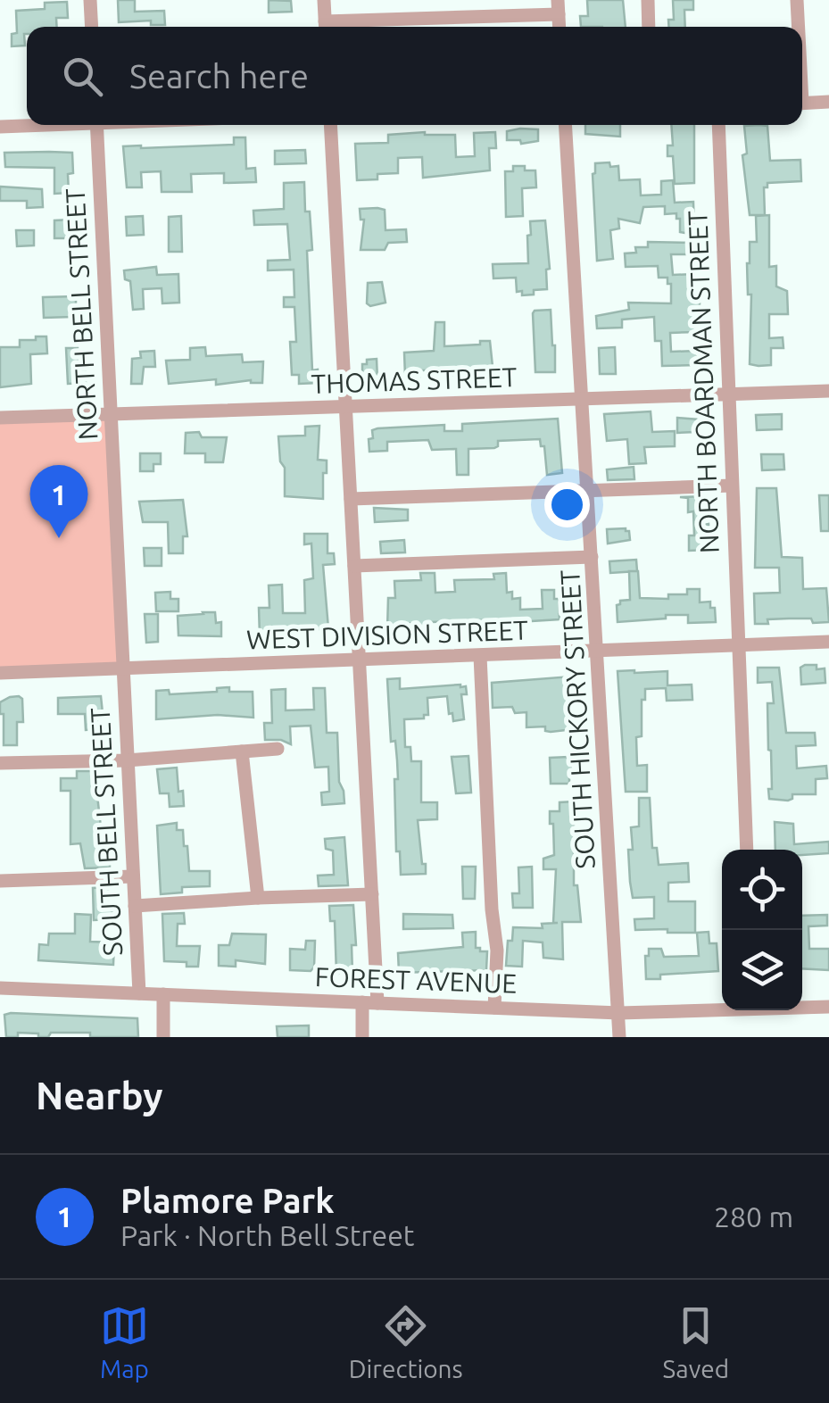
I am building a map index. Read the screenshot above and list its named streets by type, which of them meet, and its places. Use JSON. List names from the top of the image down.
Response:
{
  "streets": {
    "street": [
      "NORTH BELL STREET",
      "THOMAS STREET",
      "NORTH BOARDMAN STREET",
      "WEST DIVISION STREET",
      "SOUTH HICKORY STREET",
      "SOUTH BELL STREET",
      "FOREST AVENUE"
    ]
  },
  "crossings": [
    ["NORTH BELL STREET", "THOMAS STREET"],
    ["NORTH BELL STREET", "WEST DIVISION STREET"],
    ["NORTH BELL STREET", "SOUTH BELL STREET"],
    ["THOMAS STREET", "NORTH BOARDMAN STREET"],
    ["THOMAS STREET", "SOUTH HICKORY STREET"],
    ["NORTH BOARDMAN STREET", "WEST DIVISION STREET"],
    ["WEST DIVISION STREET", "SOUTH HICKORY STREET"],
    ["WEST DIVISION STREET", "SOUTH BELL STREET"],
    ["SOUTH HICKORY STREET", "FOREST AVENUE"],
    ["SOUTH BELL STREET", "FOREST AVENUE"]
  ],
  "page": {
    "search": "Search here",
    "pins": "1",
    "heading": "Nearby",
    "list": [
      {
        "mark": "1",
        "name": "Plamore Park",
        "note": "Park · North Bell Street",
        "value": "280 m"
      }
    ],
    "nav": ["Map", "Directions", "Saved"]
  }
}
